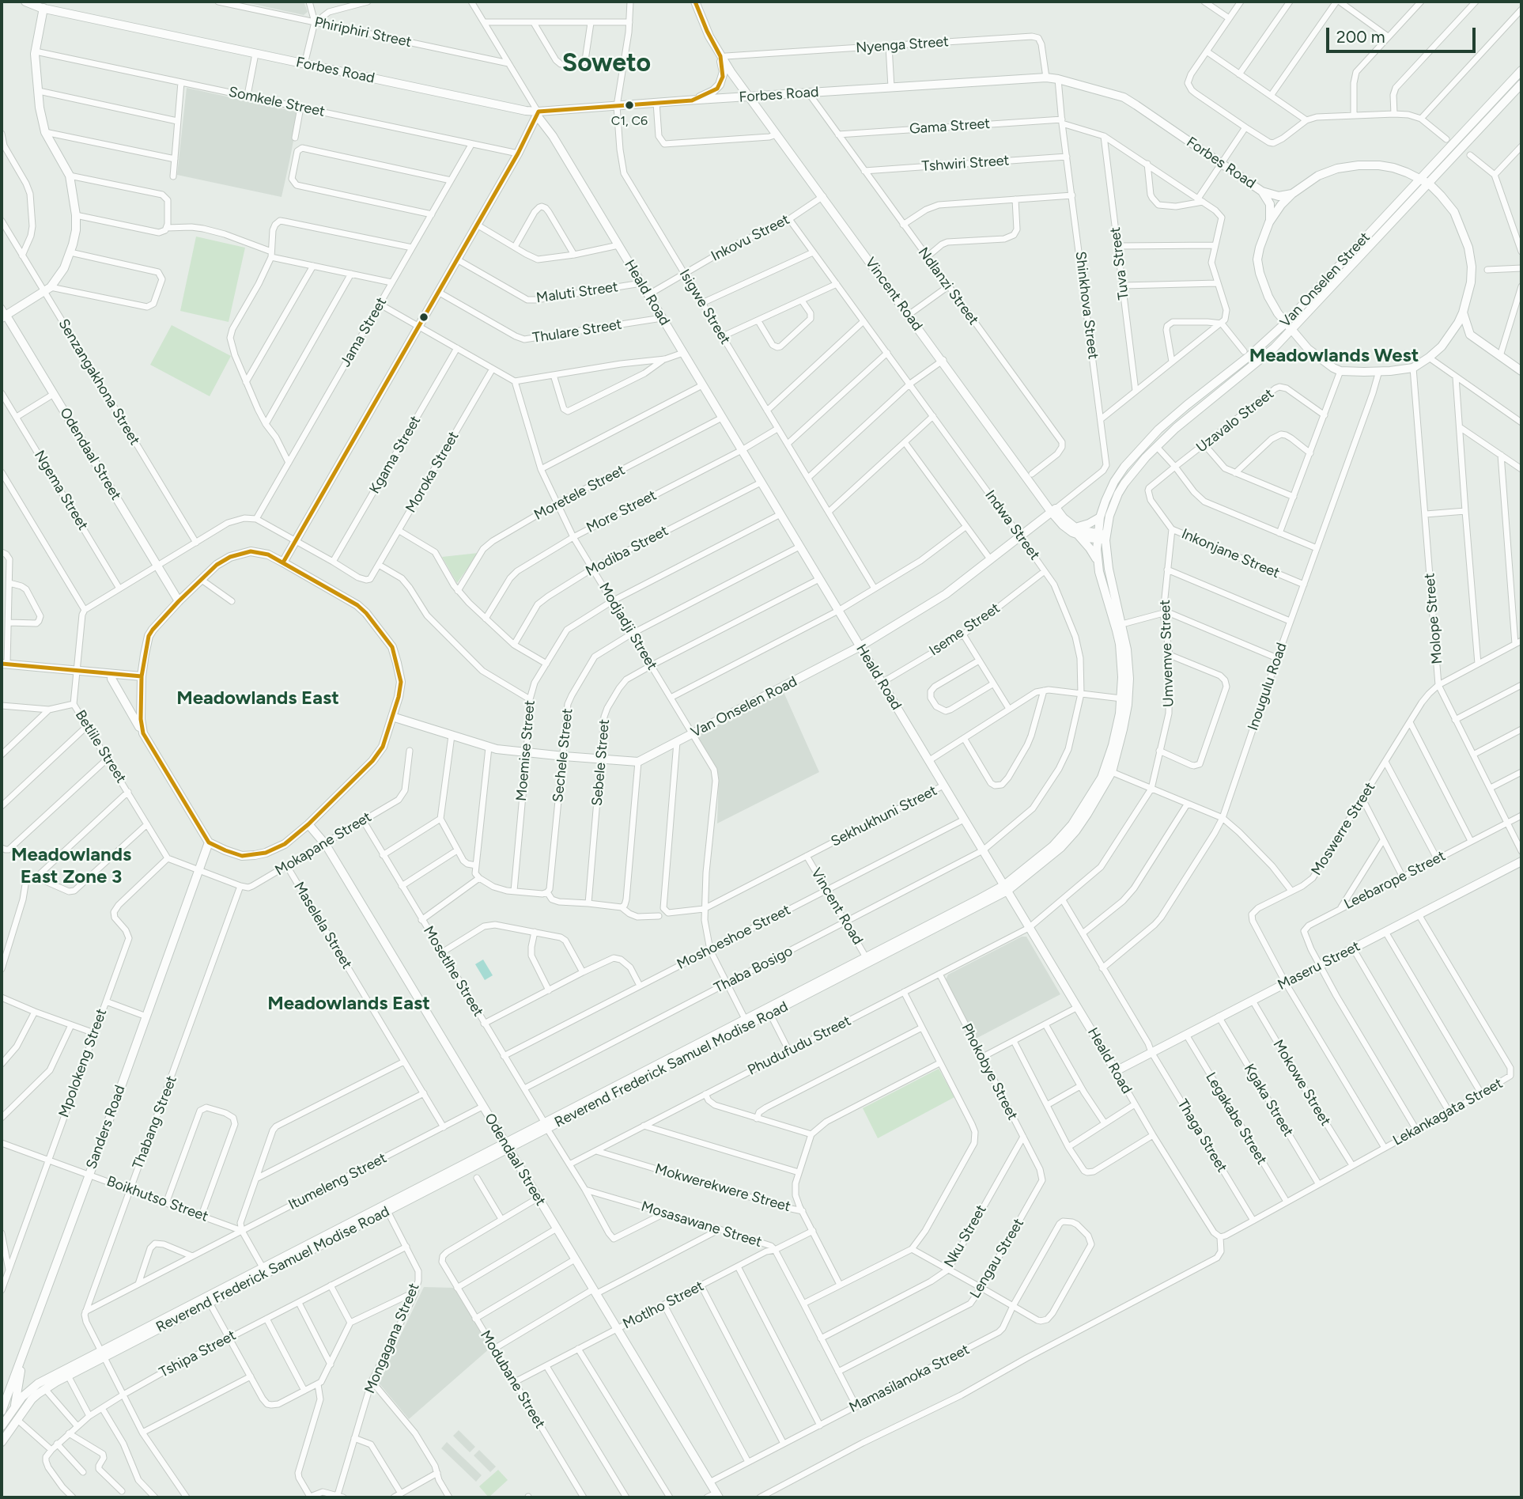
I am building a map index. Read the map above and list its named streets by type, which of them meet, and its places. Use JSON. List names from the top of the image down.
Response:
{
  "streets": {
    "street": [
      "Phiriphiri Street",
      "Nyenga Street",
      "Forbes Road",
      "Somkele Street",
      "Gama Street",
      "Tshwiri Street",
      "Inkovu Street",
      "Tuva Street",
      "Van Onselen Street",
      "Ndlanzi Street",
      "Maluti Street",
      "Heald Road",
      "Vincent Road",
      "Shinkhova Street",
      "Isigwe Street",
      "Thulare Street",
      "Jama Street",
      "Senzangakhona Street",
      "Uzavalo Street",
      "Odendaal Street",
      "Kgama Street",
      "Moroka Street",
      "Ngema Street",
      "Moretele Street",
      "More Street",
      "Indwa Street",
      "Modiba Street",
      "Inkonjane Street",
      "Molope Street",
      "Modjadji Street",
      "Iseme Street",
      "Umvemve Street",
      "Inougulu Road",
      "Van Onselen Road",
      "Betlile Street",
      "Moemise Street",
      "Sechele Street",
      "Sebele Street",
      "Sekhukhuni Street",
      "Moswerre Street",
      "Mokapane Street",
      "Leebarope Street",
      "Maselela Street",
      "Moshoeshoe Street",
      "Maseru Street",
      "Thaba Bosigo",
      "Mosetlhe Street",
      "Phudufudu Street",
      "Mpolokeng Street",
      "Reverend Frederick Samuel Modise Road",
      "Phokobye Street",
      "Mokowe Street",
      "Kgaka Street",
      "Lekankagata Street",
      "Legakabe Street",
      "Thabang Street",
      "Sanders Road",
      "Thaga Street",
      "Itumeleng Street",
      "Mokwerekwere Street",
      "Boikhutso Street",
      "Mosasawane Street",
      "Nku Street",
      "Lengau Street",
      "Motlho Street",
      "Mongagana Street",
      "Tshipa Street",
      "Mamasilanoka Street",
      "Modubane Street"
    ]
  },
  "crossings": [
    ["Phiriphiri Street", "Heald Road"],
    ["Nyenga Street", "Forbes Road"],
    ["Nyenga Street", "Vincent Road"],
    ["Forbes Road", "Ndlanzi Street"],
    ["Forbes Road", "Heald Road"],
    ["Forbes Road", "Vincent Road"],
    ["Forbes Road", "Shinkhova Street"],
    ["Forbes Road", "Isigwe Street"],
    ["Somkele Street", "Jama Street"],
    ["Gama Street", "Tuva Street"],
    ["Gama Street", "Ndlanzi Street"],
    ["Gama Street", "Shinkhova Street"],
    ["Tshwiri Street", "Ndlanzi Street"],
    ["Tshwiri Street", "Shinkhova Street"],
    ["Inkovu Street", "Heald Road"],
    ["Inkovu Street", "Vincent Road"],
    ["Inkovu Street", "Isigwe Street"],
    ["Inkovu Street", "Indwa Street"],
    ["Van Onselen Street", "Vincent Road"],
    ["Van Onselen Street", "Reverend Frederick Samuel Modise Road"],
    ["Ndlanzi Street", "Vincent Road"],
    ["Maluti Street", "Heald Road"],
    ["Heald Road", "Thulare Street"],
    ["Heald Road", "Moretele Street"],
    ["Heald Road", "More Street"],
    ["Heald Road", "Indwa Street"],
    ["Heald Road", "Modiba Street"],
    ["Heald Road", "Iseme Street"],
    ["Heald Road", "Umvemve Street"],
    ["Heald Road", "Van Onselen Road"],
    ["Heald Road", "Moemise Street"],
    ["Heald Road", "Sechele Street"],
    ["Heald Road", "Sebele Street"],
    ["Heald Road", "Sekhukhuni Street"],
    ["Heald Road", "Moshoeshoe Street"],
    ["Heald Road", "Maseru Street"],
    ["Heald Road", "Thaba Bosigo"],
    ["Heald Road", "Phudufudu Street"],
    ["Heald Road", "Reverend Frederick Samuel Modise Road"],
    ["Heald Road", "Lekankagata Street"],
    ["Vincent Road", "Shinkhova Street"],
    ["Vincent Road", "Van Onselen Road"],
    ["Vincent Road", "Sekhukhuni Street"],
    ["Vincent Road", "Moshoeshoe Street"],
    ["Vincent Road", "Thaba Bosigo"],
    ["Vincent Road", "Reverend Frederick Samuel Modise Road"],
    ["Shinkhova Street", "Van Onselen Road"],
    ["Isigwe Street", "More Street"],
    ["Uzavalo Street", "Inkonjane Street"],
    ["Odendaal Street", "Mokapane Street"],
    ["Odendaal Street", "Reverend Frederick Samuel Modise Road"],
    ["Odendaal Street", "Itumeleng Street"],
    ["Odendaal Street", "Motlho Street"],
    ["Odendaal Street", "Mamasilanoka Street"],
    ["Kgama Street", "Moroka Street"],
    ["Moretele Street", "Modjadji Street"],
    ["More Street", "Modjadji Street"],
    ["Indwa Street", "Iseme Street"],
    ["Indwa Street", "Van Onselen Road"],
    ["Indwa Street", "Thaba Bosigo"],
    ["Modiba Street", "Modjadji Street"],
    ["Inkonjane Street", "Umvemve Street"],
    ["Inkonjane Street", "Inougulu Road"],
    ["Molope Street", "Moswerre Street"],
    ["Molope Street", "Leebarope Street"],
    ["Modjadji Street", "Van Onselen Road"],
    ["Modjadji Street", "Moemise Street"],
    ["Modjadji Street", "Sechele Street"],
    ["Modjadji Street", "Sebele Street"],
    ["Modjadji Street", "Sekhukhuni Street"],
    ["Modjadji Street", "Moshoeshoe Street"],
    ["Modjadji Street", "Thaba Bosigo"],
    ["Modjadji Street", "Reverend Frederick Samuel Modise Road"],
    ["Umvemve Street", "Phudufudu Street"],
    ["Umvemve Street", "Thaga Street"],
    ["Inougulu Road", "Thaga Street"],
    ["Van Onselen Road", "Moemise Street"],
    ["Van Onselen Road", "Sechele Street"],
    ["Van Onselen Road", "Sebele Street"],
    ["Van Onselen Road", "Sekhukhuni Street"],
    ["Betlile Street", "Mpolokeng Street"],
    ["Moswerre Street", "Maseru Street"],
    ["Mokapane Street", "Maselela Street"],
    ["Mokapane Street", "Mosetlhe Street"],
    ["Mokapane Street", "Thabang Street"],
    ["Leebarope Street", "Maseru Street"],
    ["Maselela Street", "Itumeleng Street"],
    ["Moshoeshoe Street", "Mosetlhe Street"],
    ["Maseru Street", "Mokowe Street"],
    ["Maseru Street", "Kgaka Street"],
    ["Maseru Street", "Lekankagata Street"],
    ["Maseru Street", "Legakabe Street"],
    ["Maseru Street", "Thaga Street"],
    ["Thaba Bosigo", "Mosetlhe Street"],
    ["Mosetlhe Street", "Reverend Frederick Samuel Modise Road"],
    ["Phudufudu Street", "Phokobye Street"],
    ["Phudufudu Street", "Mokwerekwere Street"],
    ["Mpolokeng Street", "Boikhutso Street"],
    ["Reverend Frederick Samuel Modise Road", "Mongagana Street"],
    ["Phokobye Street", "Nku Street"],
    ["Phokobye Street", "Lengau Street"],
    ["Mokowe Street", "Lekankagata Street"],
    ["Kgaka Street", "Lekankagata Street"],
    ["Lekankagata Street", "Legakabe Street"],
    ["Lekankagata Street", "Thaga Street"],
    ["Thabang Street", "Itumeleng Street"],
    ["Thabang Street", "Boikhutso Street"],
    ["Sanders Road", "Boikhutso Street"],
    ["Itumeleng Street", "Boikhutso Street"],
    ["Mokwerekwere Street", "Motlho Street"],
    ["Mosasawane Street", "Nku Street"],
    ["Mosasawane Street", "Lengau Street"],
    ["Mosasawane Street", "Motlho Street"],
    ["Mosasawane Street", "Mamasilanoka Street"],
    ["Motlho Street", "Modubane Street"],
    ["Mongagana Street", "Tshipa Street"]
  ],
  "districts": [
    "Soweto",
    "Meadowlands West",
    "Meadowlands East",
    "Meadowlands East Zone 3",
    "Meadowlands East"
  ],
  "places": ["C1, C6"],
  "scale_bar": "200 m"
}
